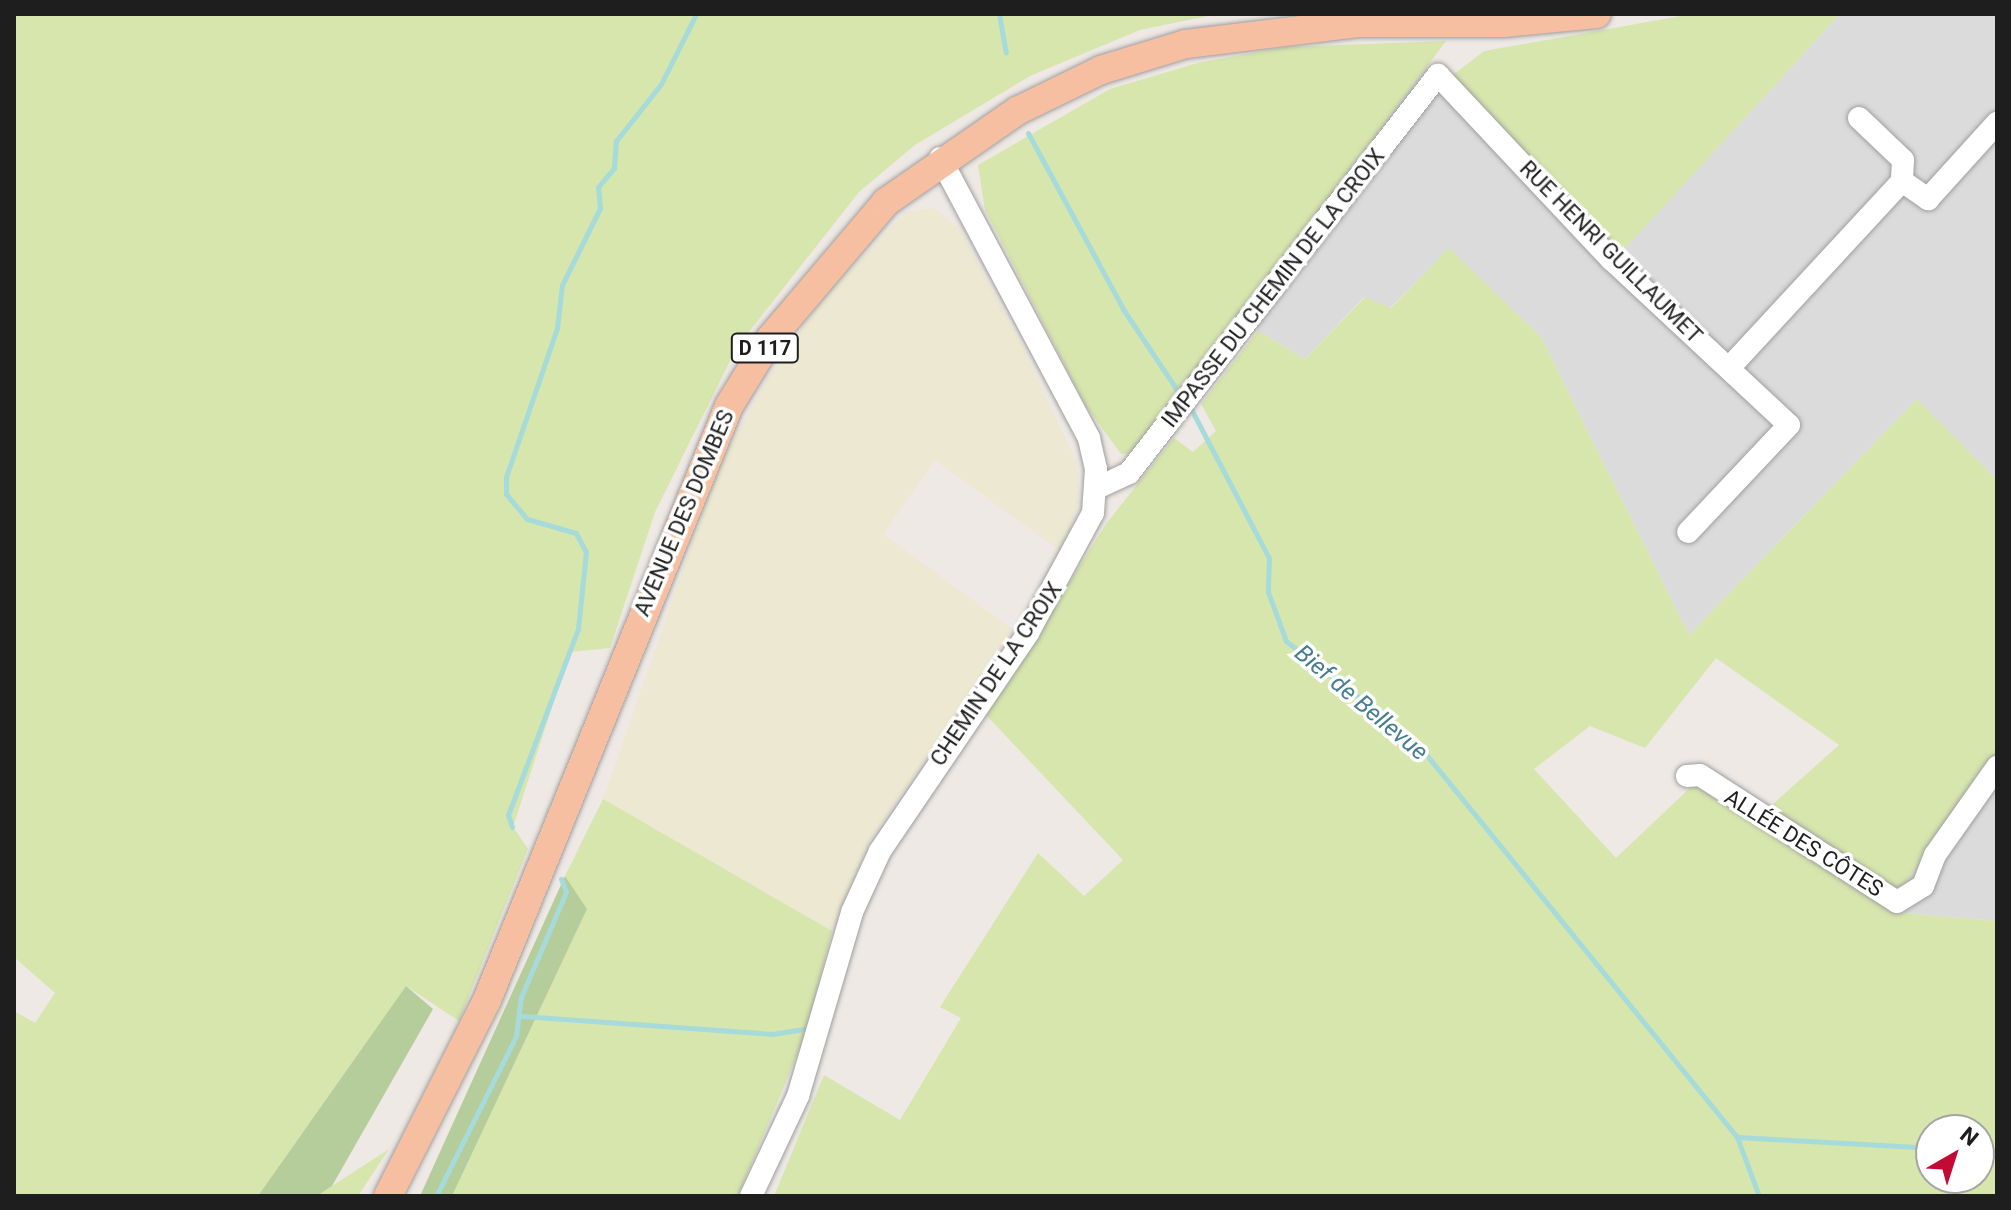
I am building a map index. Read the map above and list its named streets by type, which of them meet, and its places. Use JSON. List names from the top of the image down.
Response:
{
  "streets": {
    "main road": ["D 117", "AVENUE DES DOMBES"],
    "street": [
      "RUE HENRI GUILLAUMET",
      "IMPASSE DU CHEMIN DE LA CROIX",
      "CHEMIN DE LA CROIX",
      "ALLÉE DES CÔTES"
    ]
  },
  "crossings": [
    ["RUE HENRI GUILLAUMET", "IMPASSE DU CHEMIN DE LA CROIX"],
    ["IMPASSE DU CHEMIN DE LA CROIX", "CHEMIN DE LA CROIX"],
    ["AVENUE DES DOMBES", "CHEMIN DE LA CROIX"]
  ],
  "water": ["Bief de Bellevue"],
  "north": "top right"
}
